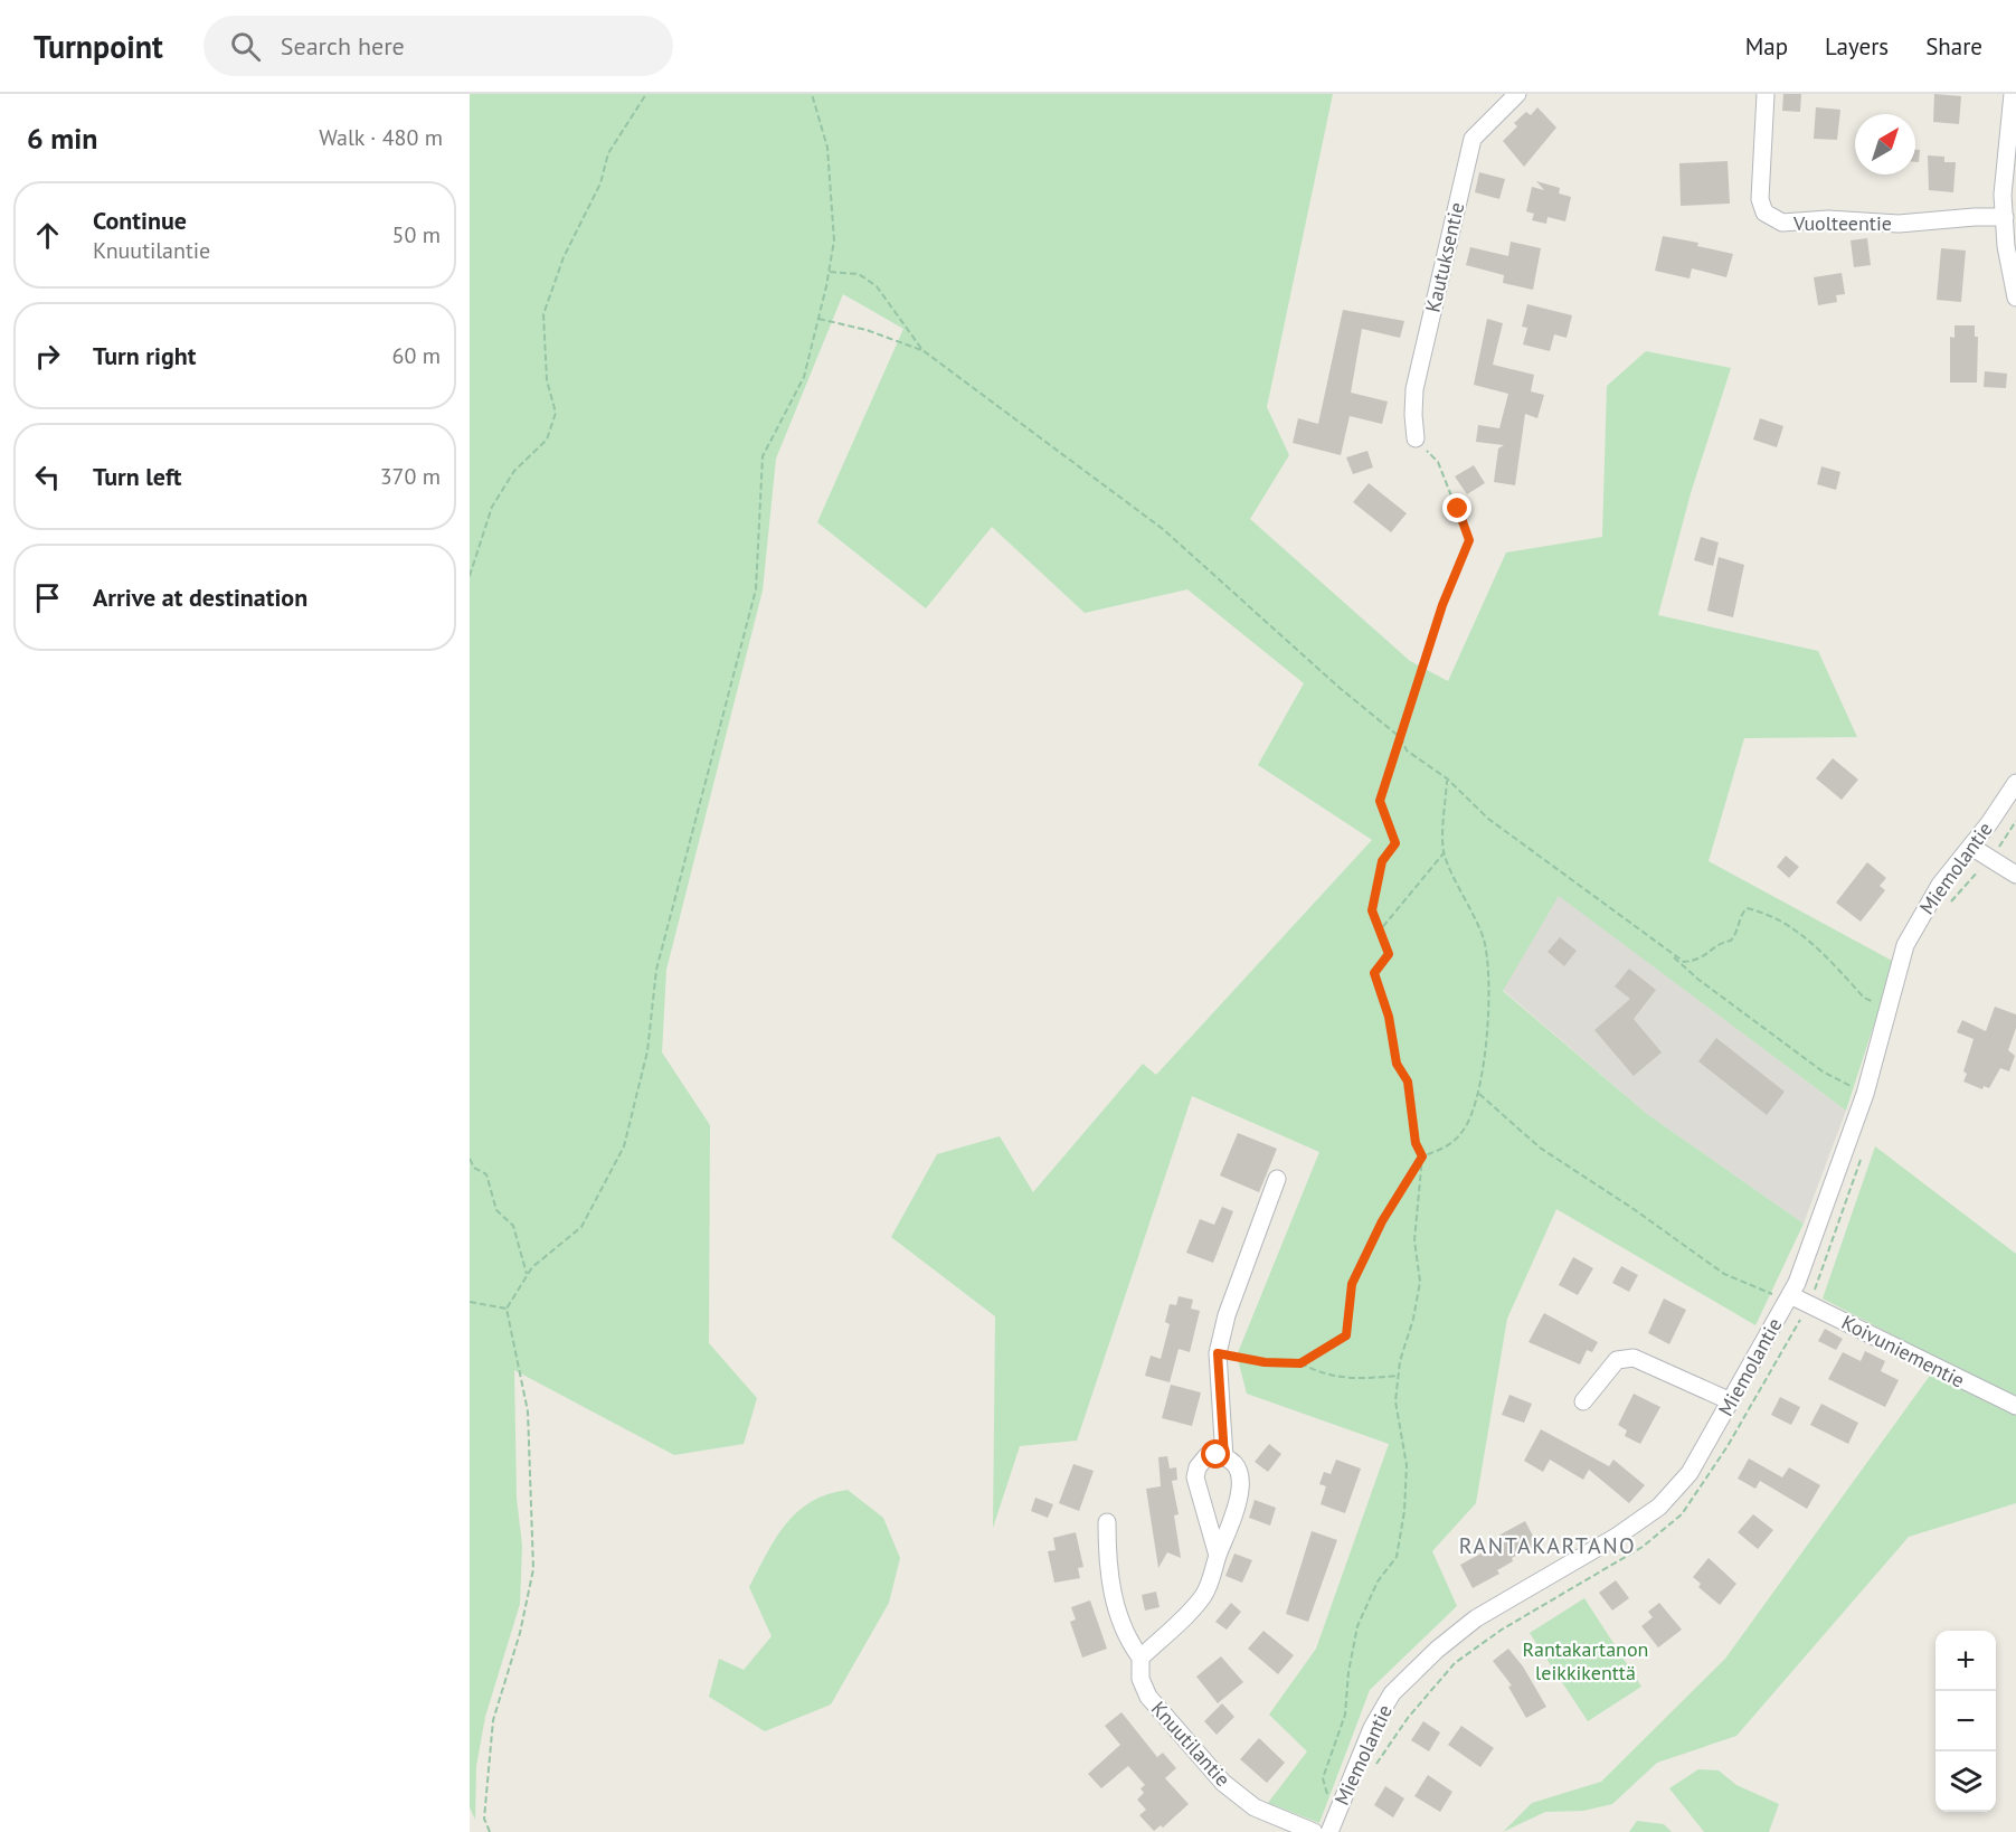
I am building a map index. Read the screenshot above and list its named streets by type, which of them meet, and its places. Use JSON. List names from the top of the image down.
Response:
{
  "streets": {
    "street": [
      "Vuolteentie",
      "Kautuksentie",
      "Miemolantie",
      "Koivuniementie",
      "Knuutilantie"
    ]
  },
  "crossings": [
    ["Miemolantie", "Koivuniementie"]
  ],
  "districts": ["RANTAKARTANO"],
  "parks": ["Rantakartanon leikkikenttä"],
  "north": "top right",
  "page": {
    "header": "Turnpoint",
    "search": "Search here",
    "nav": ["Map", "Layers", "Share"],
    "heading": ["6 min", "Walk · 480 m"],
    "list": [
      ["Continue", "Knuutilantie", "50 m"],
      ["Turn right", "60 m"],
      ["Turn left", "370 m"],
      "Arrive at destination"
    ],
    "map_buttons": ["+", "−"]
  }
}
